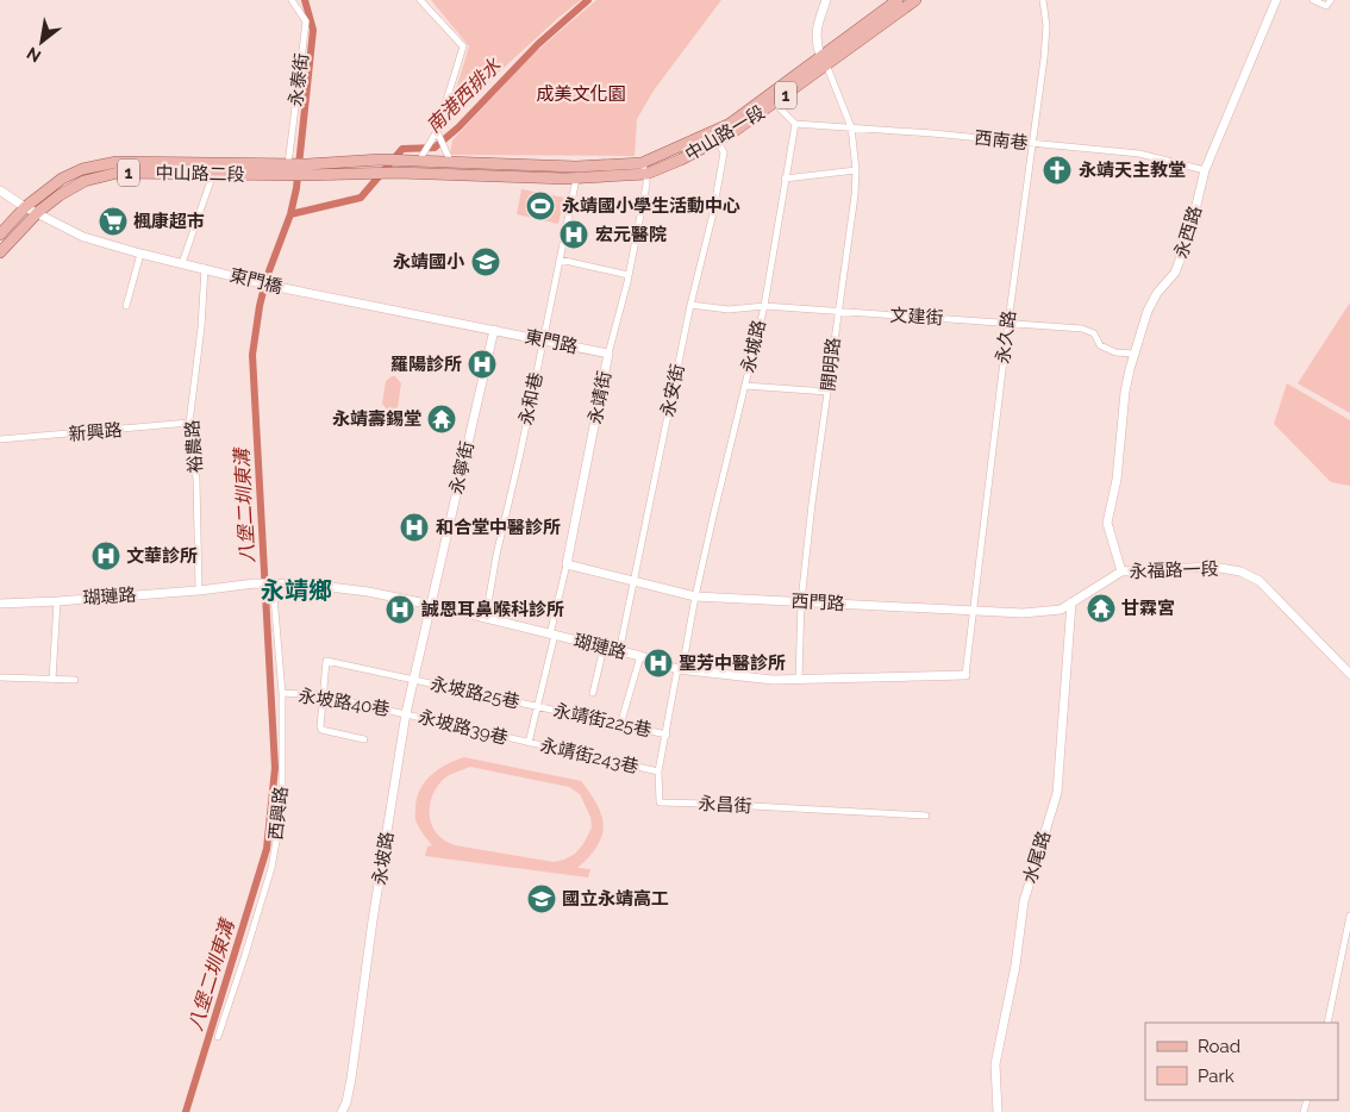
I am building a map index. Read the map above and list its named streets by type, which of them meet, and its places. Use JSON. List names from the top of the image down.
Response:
{
  "streets": {
    "main road": ["1", "中山路一段", "中山路二段"],
    "street": [
      "永泰街",
      "西南巷",
      "永西路",
      "東門橋",
      "文建街",
      "永久路",
      "東門路",
      "永城路",
      "開明路",
      "永安街",
      "永靖街",
      "永和巷",
      "新興路",
      "裕農路",
      "永寧街",
      "永福路一段",
      "瑚璉路",
      "西門路",
      "永坡路25巷",
      "永坡路40巷",
      "永靖街225巷",
      "永坡路39巷",
      "永靖街243巷",
      "永昌街",
      "西興路",
      "水尾路",
      "永坡路"
    ]
  },
  "crossings": [
    ["永泰街", "1"],
    ["永泰街", "中山路二段"],
    ["1", "中山路一段"],
    ["1", "中山路二段"],
    ["1", "永靖街"],
    ["1", "永和巷"],
    ["中山路一段", "開明路"],
    ["中山路一段", "永安街"],
    ["中山路一段", "永靖街"],
    ["西南巷", "永西路"],
    ["西南巷", "永久路"],
    ["西南巷", "永城路"],
    ["西南巷", "開明路"],
    ["中山路二段", "東門橋"],
    ["永西路", "文建街"],
    ["永西路", "永福路一段"],
    ["東門橋", "東門路"],
    ["東門橋", "裕農路"],
    ["東門橋", "永寧街"],
    ["文建街", "永久路"],
    ["文建街", "永城路"],
    ["文建街", "開明路"],
    ["文建街", "永安街"],
    ["永久路", "瑚璉路"],
    ["永久路", "西門路"],
    ["東門路", "永靖街"],
    ["東門路", "永和巷"],
    ["東門路", "永寧街"],
    ["永城路", "瑚璉路"],
    ["永城路", "西門路"],
    ["永城路", "永昌街"],
    ["開明路", "瑚璉路"],
    ["開明路", "西門路"],
    ["永安街", "瑚璉路"],
    ["永安街", "西門路"],
    ["永靖街", "瑚璉路"],
    ["永靖街", "西門路"],
    ["永靖街", "永坡路25巷"],
    ["永靖街", "永靖街225巷"],
    ["永靖街", "永靖街243巷"],
    ["永和巷", "瑚璉路"],
    ["新興路", "裕農路"],
    ["裕農路", "瑚璉路"],
    ["永寧街", "瑚璉路"],
    ["永寧街", "永坡路"],
    ["永福路一段", "西門路"],
    ["永福路一段", "水尾路"],
    ["瑚璉路", "永昌街"],
    ["瑚璉路", "西興路"],
    ["瑚璉路", "永坡路"],
    ["西門路", "水尾路"],
    ["永坡路25巷", "永坡路40巷"],
    ["永坡路25巷", "永靖街225巷"],
    ["永坡路25巷", "永坡路"],
    ["永坡路40巷", "永坡路39巷"],
    ["永坡路40巷", "西興路"],
    ["永坡路40巷", "永坡路"],
    ["永靖街225巷", "永昌街"],
    ["永坡路39巷", "永靖街243巷"],
    ["永坡路39巷", "永坡路"],
    ["永靖街243巷", "永昌街"]
  ],
  "districts": ["永靖鄉"],
  "water": ["南港西排水", "八堡二圳東溝"],
  "parks": ["成美文化園"],
  "places": {
    "church": ["永靖天主教堂"],
    "sports": ["永靖國小學生活動中心"],
    "supermarket": ["楓康超市"],
    "hospital": [
      "宏元醫院",
      "羅陽診所",
      "和合堂中醫診所",
      "文華診所",
      "誠恩耳鼻喉科診所",
      "聖芳中醫診所"
    ],
    "school or university": ["永靖國小", "國立永靖高工"],
    "temple": ["永靖壽錫堂", "甘霖宮"]
  },
  "legend": ["Road", "Park"],
  "north": "bottom left"
}
